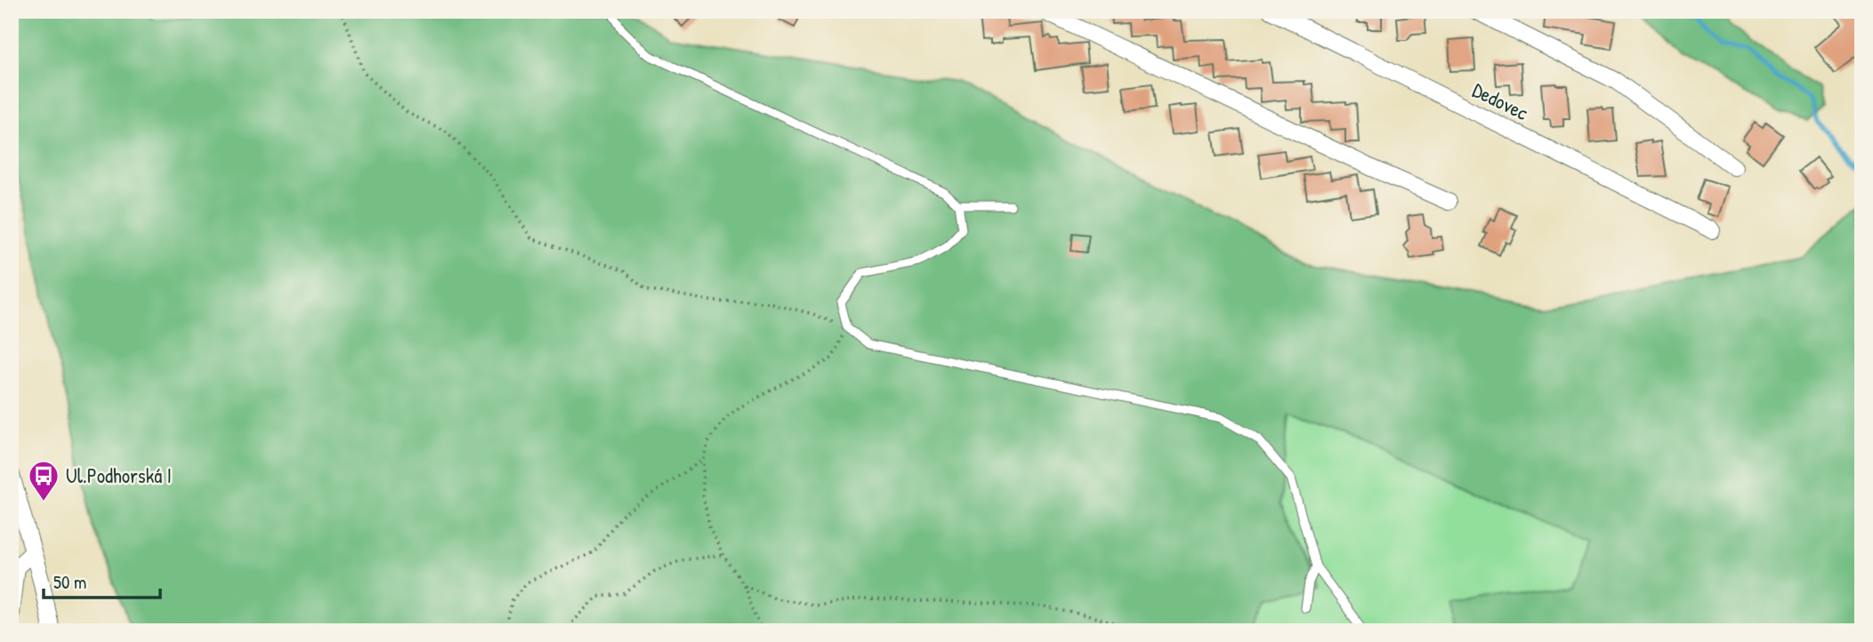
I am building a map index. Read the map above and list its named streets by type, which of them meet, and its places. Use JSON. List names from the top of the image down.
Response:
{
  "streets": {
    "street": ["Dedovec"]
  },
  "places": {
    "bus stop": ["Ul.Podhorská I"]
  },
  "scale_bar": "50 m"
}
